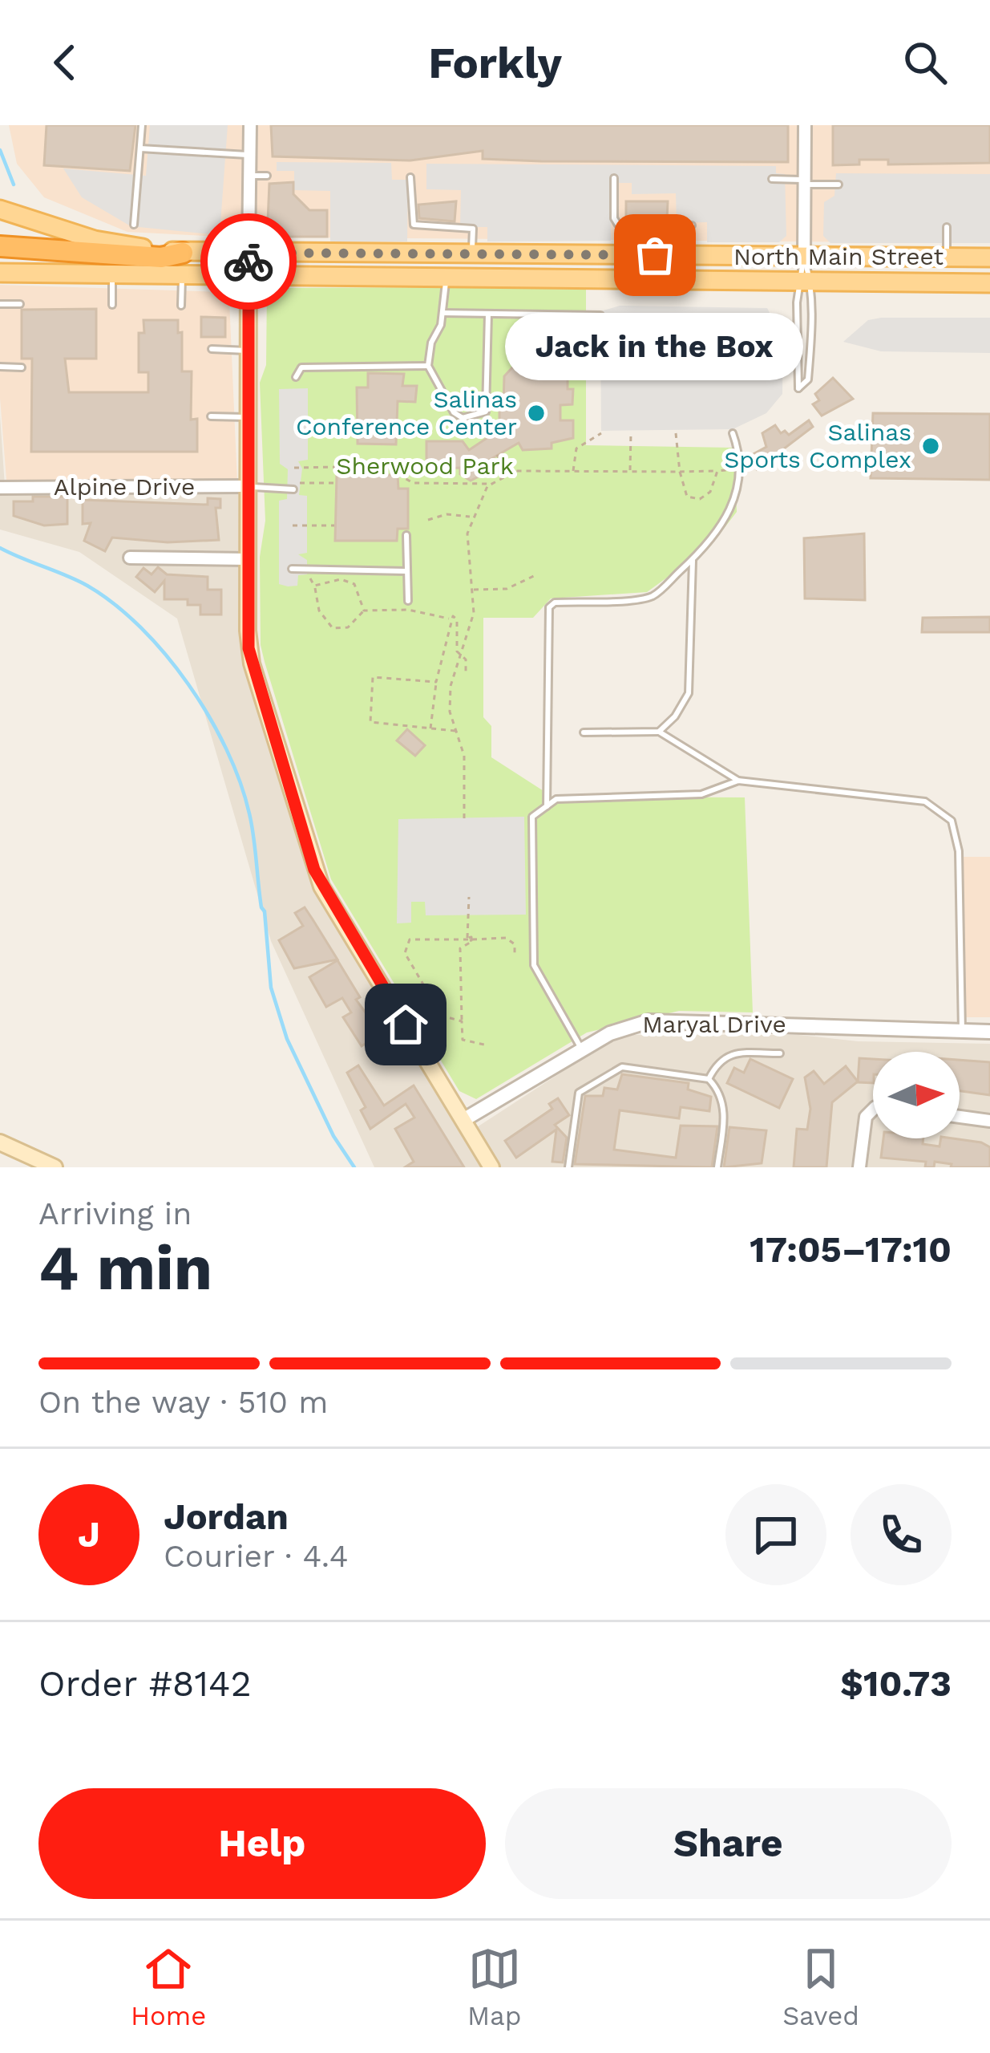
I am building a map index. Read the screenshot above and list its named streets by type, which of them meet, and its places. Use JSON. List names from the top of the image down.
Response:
{
  "streets": {
    "main road": ["North Main Street"],
    "street": ["Alpine Drive", "Maryal Drive"]
  },
  "parks": ["Sherwood Park"],
  "places": ["Jack in the Box", "Salinas Conference Center", "Salinas Sports Complex"],
  "north": "right",
  "page": {
    "header": "Forkly",
    "bubble": "Jack in the Box",
    "heading": ["4 min", "Arriving in", "17:05–17:10"],
    "panel": [
      "Jordan",
      "Courier · 4.4",
      "Order #8142",
      "$10.73"
    ],
    "bar": "On the way · 510 m",
    "round": "J",
    "buttons": ["Help", "Share"],
    "tabs": ["Home", "Map", "Saved"]
  }
}
